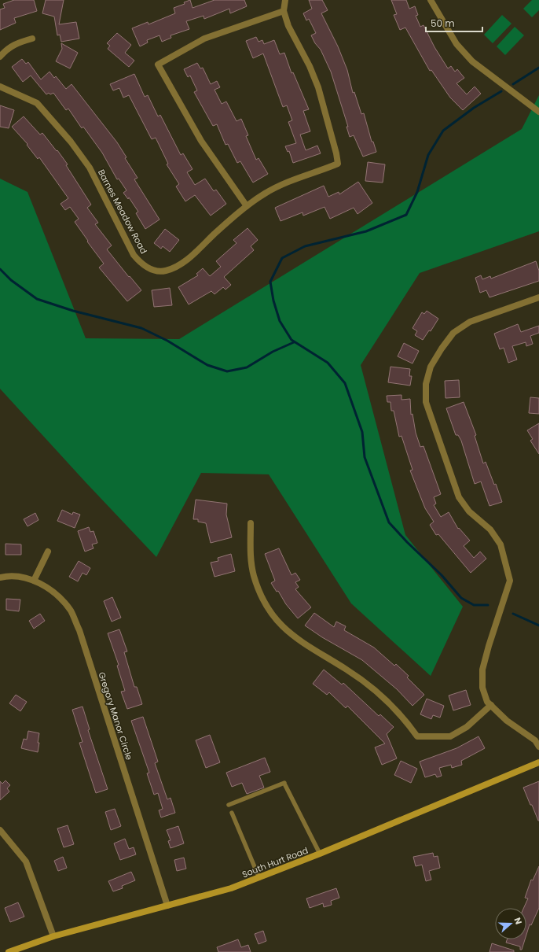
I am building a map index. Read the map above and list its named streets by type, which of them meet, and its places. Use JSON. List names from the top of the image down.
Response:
{
  "streets": {
    "street": ["Barnes Meadow Road", "Gregory Manor Circle", "South Hurt Road"]
  },
  "crossings": [
    ["Gregory Manor Circle", "South Hurt Road"]
  ],
  "scale_bar": "50 m",
  "north": "right"
}
